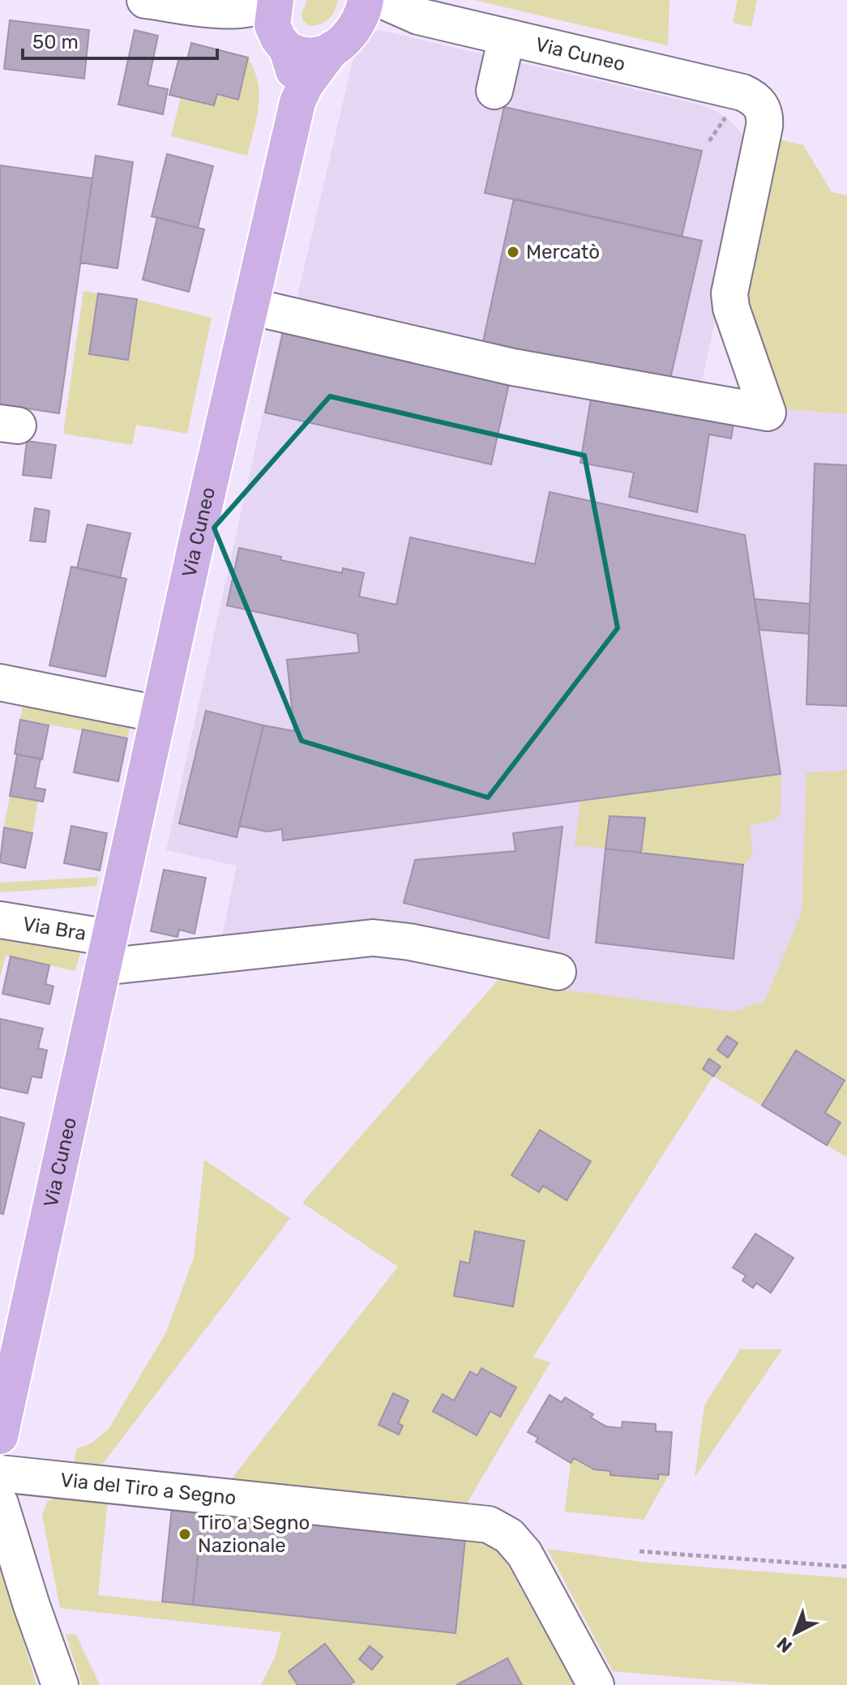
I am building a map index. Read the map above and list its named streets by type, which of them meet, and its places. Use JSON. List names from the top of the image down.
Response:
{
  "streets": {
    "main road": ["Via Cuneo"],
    "street": ["Via Bra", "Via del Tiro a Segno"]
  },
  "crossings": [
    ["Via Cuneo", "Via Bra"]
  ],
  "places": ["Mercatò", "Tiro a Segno Nazionale"],
  "scale_bar": "50 m",
  "north": "bottom left"
}
